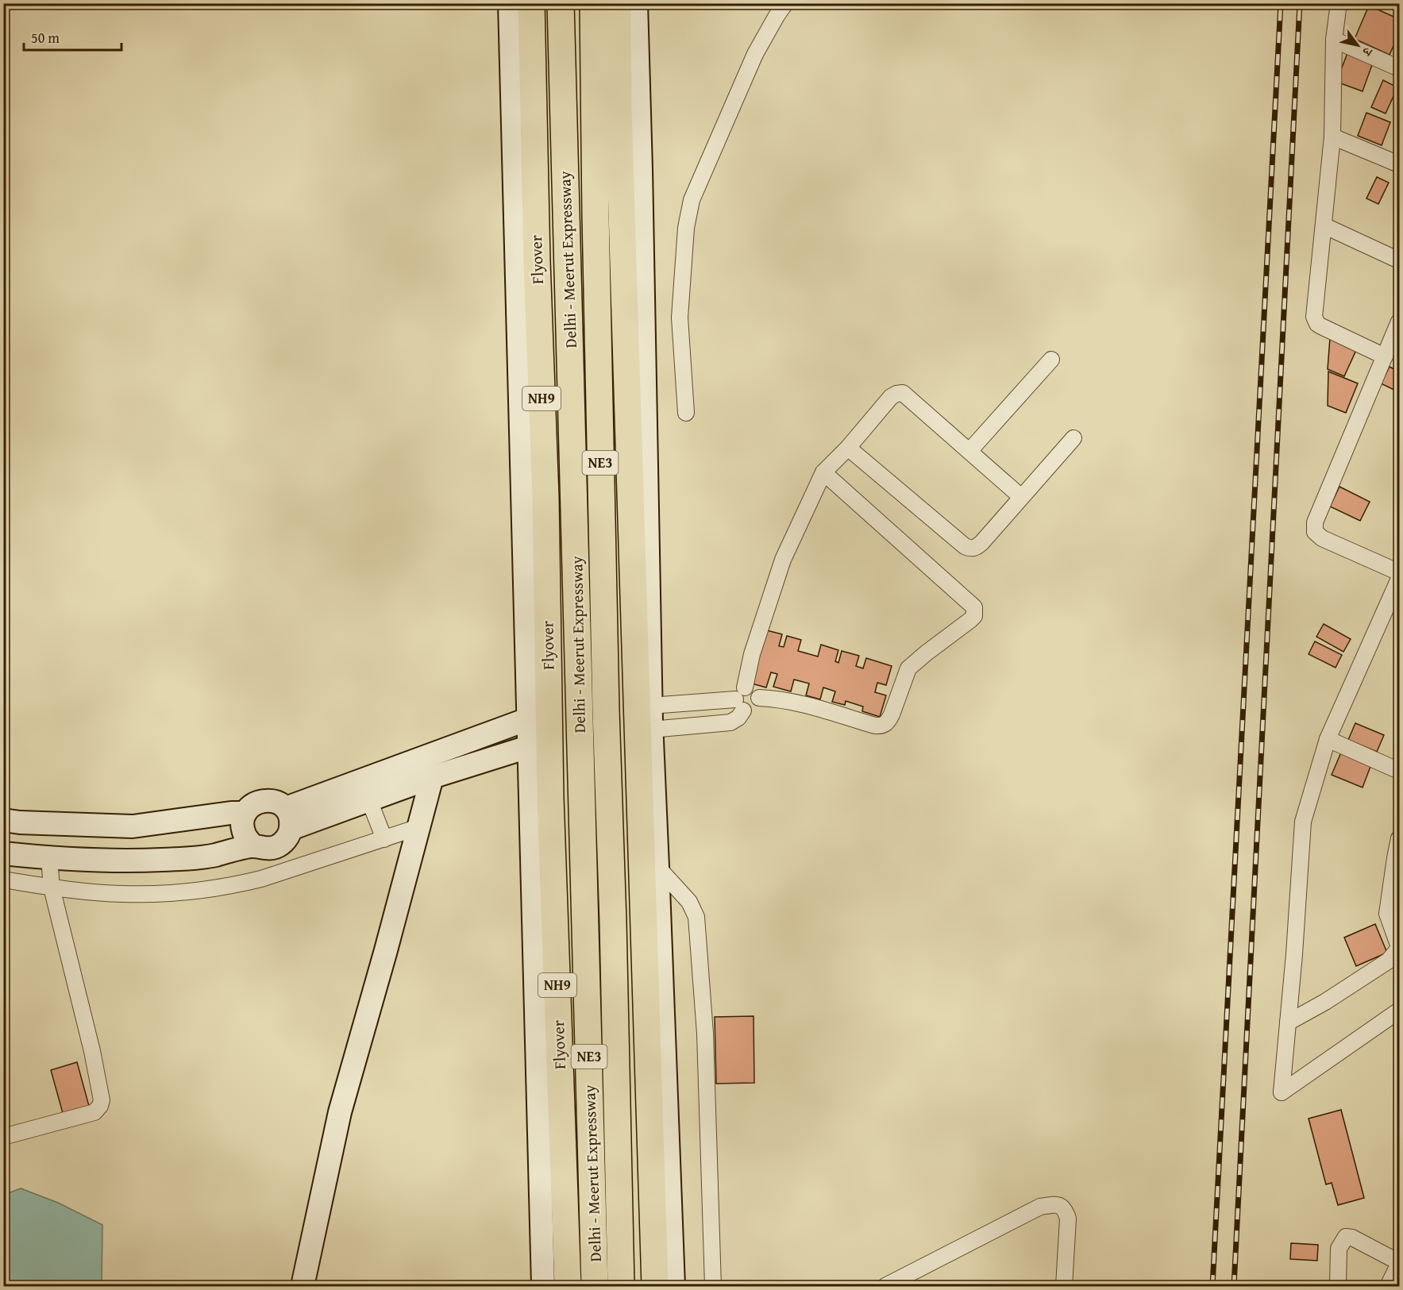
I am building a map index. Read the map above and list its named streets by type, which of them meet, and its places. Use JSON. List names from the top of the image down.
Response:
{
  "streets": {
    "highway": [
      "Flyover",
      "Delhi - Meerut Expressway",
      "NH9",
      "NE3"
    ]
  },
  "scale_bar": "50 m",
  "north": "bottom right"
}
